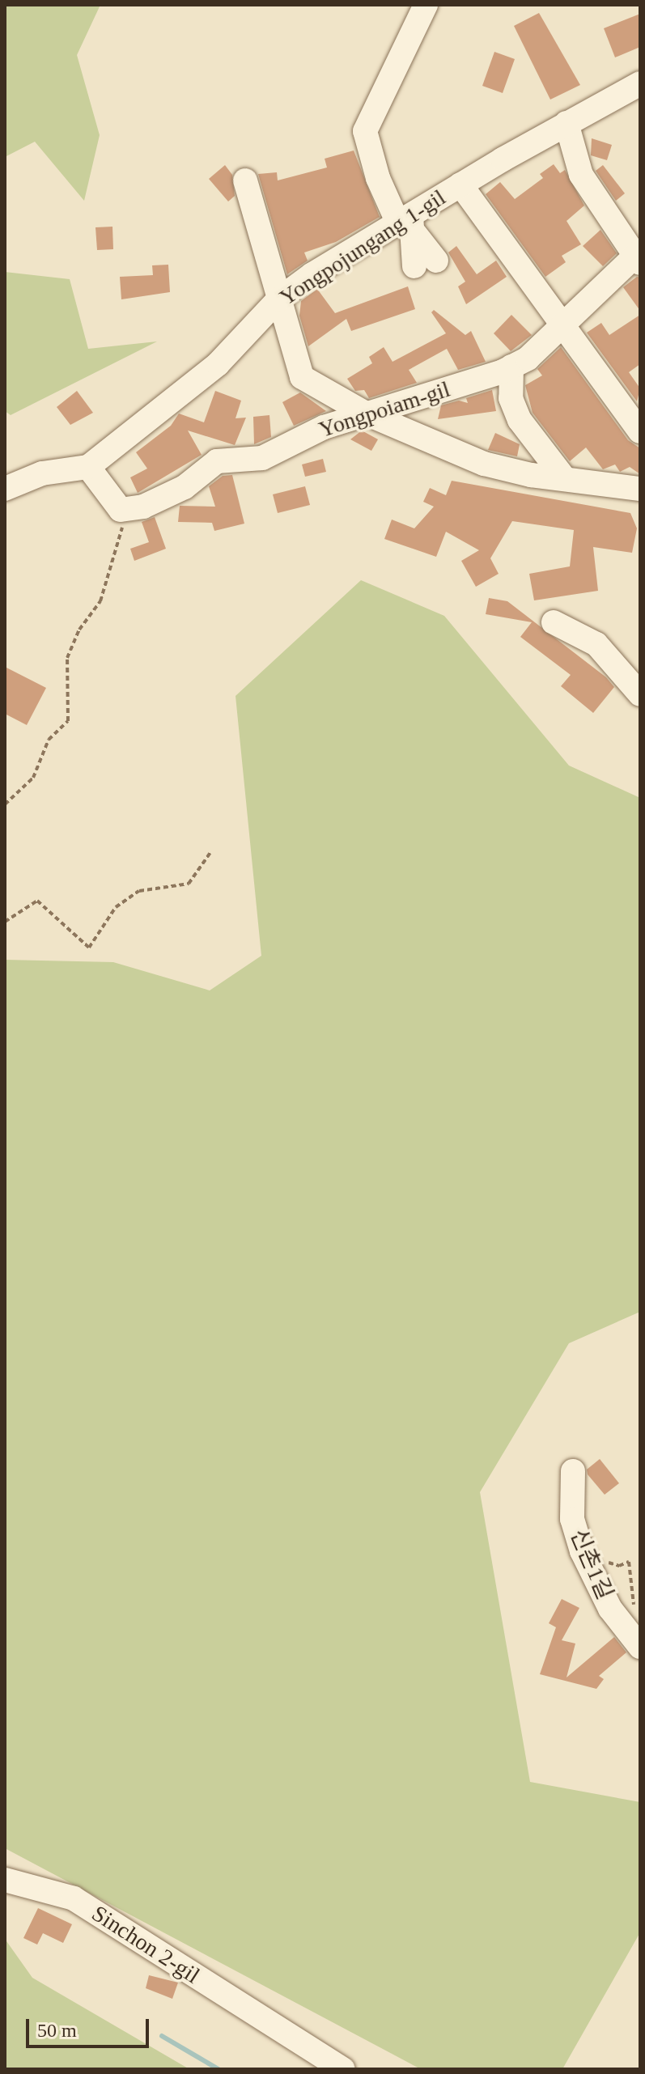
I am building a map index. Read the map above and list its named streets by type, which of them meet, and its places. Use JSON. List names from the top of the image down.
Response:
{
  "streets": {
    "street": [
      "Yongpojungang 1-gil",
      "Yongpoiam-gil",
      "신촌1길",
      "Sinchon 2-gil"
    ]
  },
  "crossings": [
    ["Yongpojungang 1-gil", "Yongpoiam-gil"]
  ],
  "scale_bar": "50 m"
}
